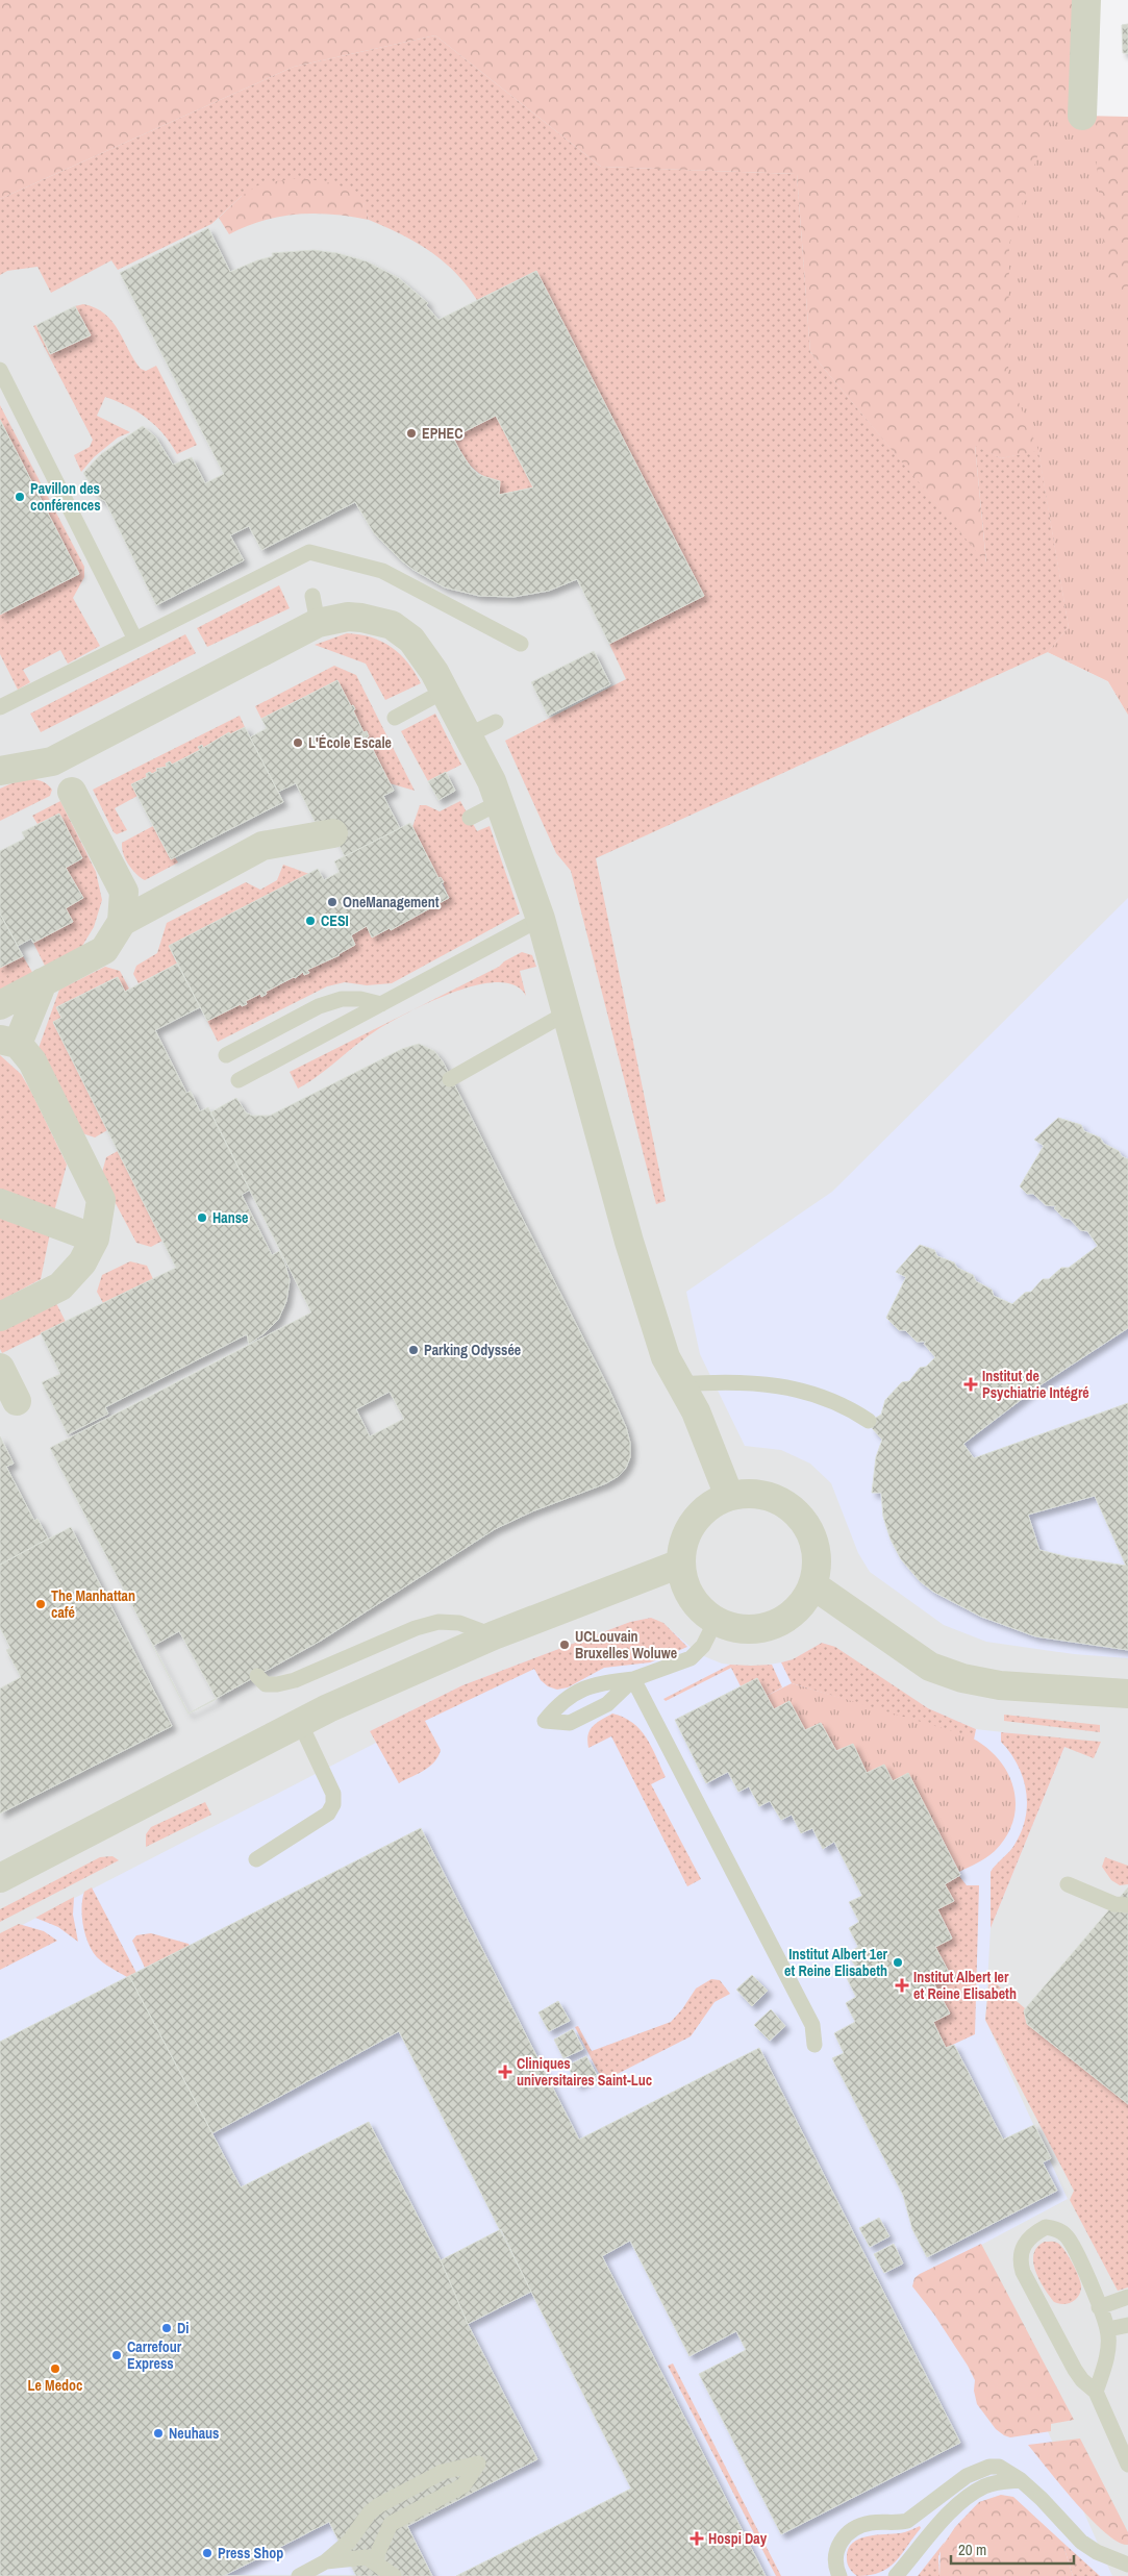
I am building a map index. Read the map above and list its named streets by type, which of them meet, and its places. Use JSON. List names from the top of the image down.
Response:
{
  "places": {
    "other": [
      "EPHEC",
      "Pavillon des conférences",
      "L'École Escale",
      "OneManagement",
      "CESI",
      "Hanse",
      "Parking Odyssée",
      "The Manhattan café",
      "UCLouvain Bruxelles Woluwe",
      "Institut Albert 1er et Reine Elisabeth",
      "Di",
      "Carrefour Express",
      "Le Medoc",
      "Neuhaus",
      "Press Shop"
    ],
    "health": [
      "Institut de Psychiatrie Intégré",
      "Institut Albert Ier et Reine Elisabeth",
      "Cliniques universitaires Saint-Luc",
      "Hospi Day"
    ]
  },
  "scale_bar": "20 m"
}
